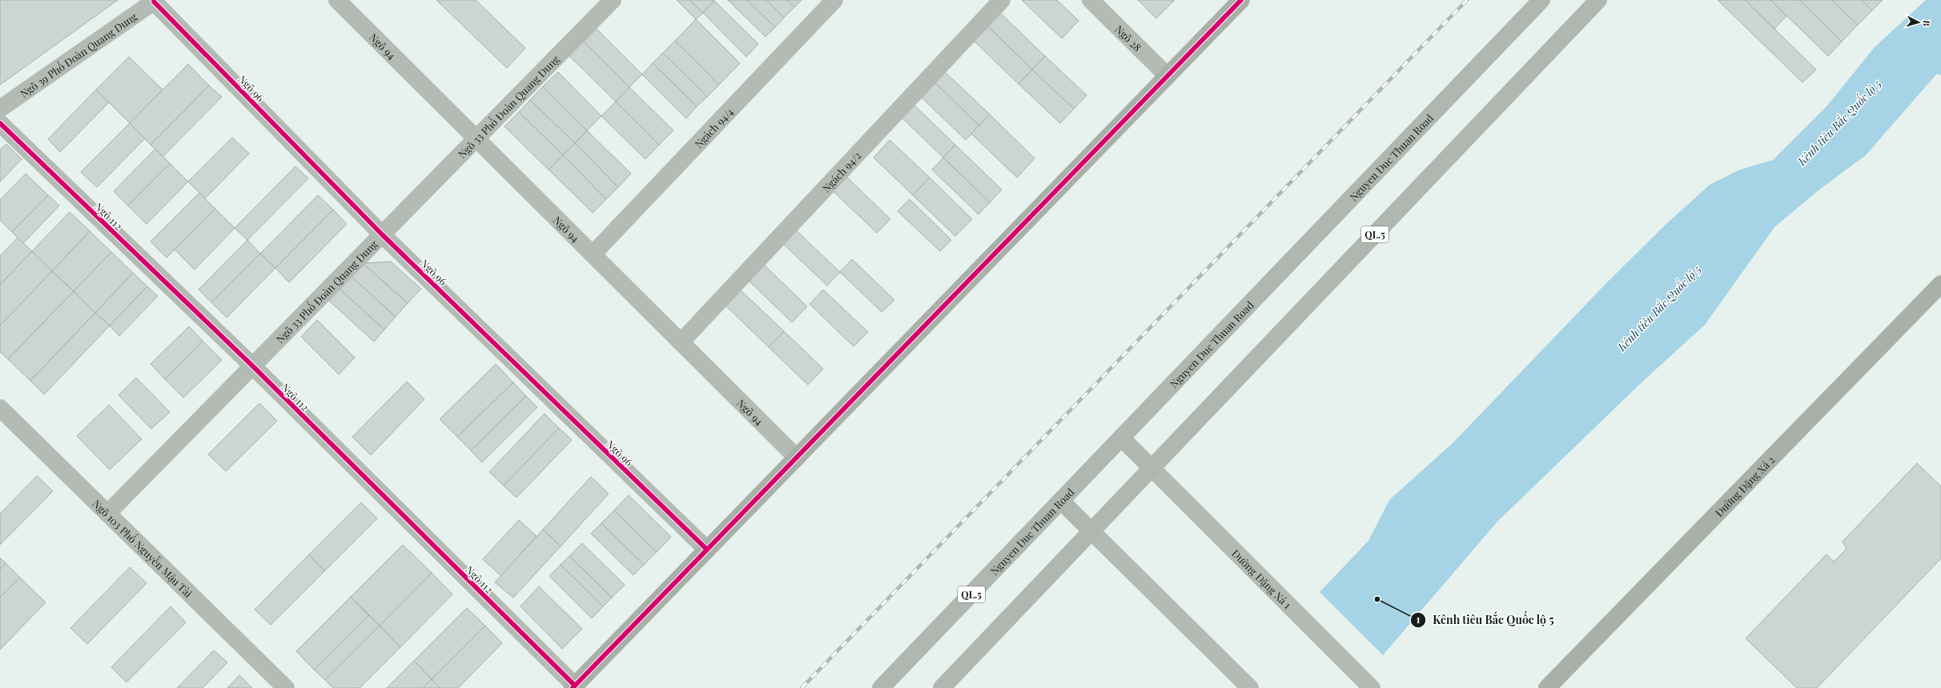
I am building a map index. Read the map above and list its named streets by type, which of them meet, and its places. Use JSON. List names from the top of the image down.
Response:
{
  "streets": {
    "highway": ["Nguyen Duc Thuan Road", "QL.5"],
    "street": [
      "Ngõ 28",
      "Ngõ 94",
      "Ngõ 39 Phố Đoàn Quang Dung",
      "Ngõ 96",
      "Ngõ 33 Phố Đoàn Quang Dung",
      "Ngách 94/4",
      "Ngách 94/2",
      "Ngõ 112",
      "Đường Đặng Xá 2",
      "Ngõ 103 Phố Nguyễn Mậu Tài",
      "Đường Đặng Xá 1"
    ]
  },
  "crossings": [
    ["Ngõ 94", "Ngõ 33 Phố Đoàn Quang Dung"],
    ["Ngõ 94", "Ngách 94/4"],
    ["Ngõ 94", "Ngách 94/2"],
    ["Ngõ 39 Phố Đoàn Quang Dung", "Ngõ 96"],
    ["Ngõ 96", "Ngõ 33 Phố Đoàn Quang Dung"],
    ["Ngõ 33 Phố Đoàn Quang Dung", "Ngõ 112"],
    ["Ngõ 33 Phố Đoàn Quang Dung", "Ngõ 103 Phố Nguyễn Mậu Tài"],
    ["QL.5", "Đường Đặng Xá 1"]
  ],
  "water": ["Kênh tiêu Bắc Quốc lộ 5"],
  "places": ["Kênh tiêu Bắc Quốc lộ 5"],
  "north": "right"
}
